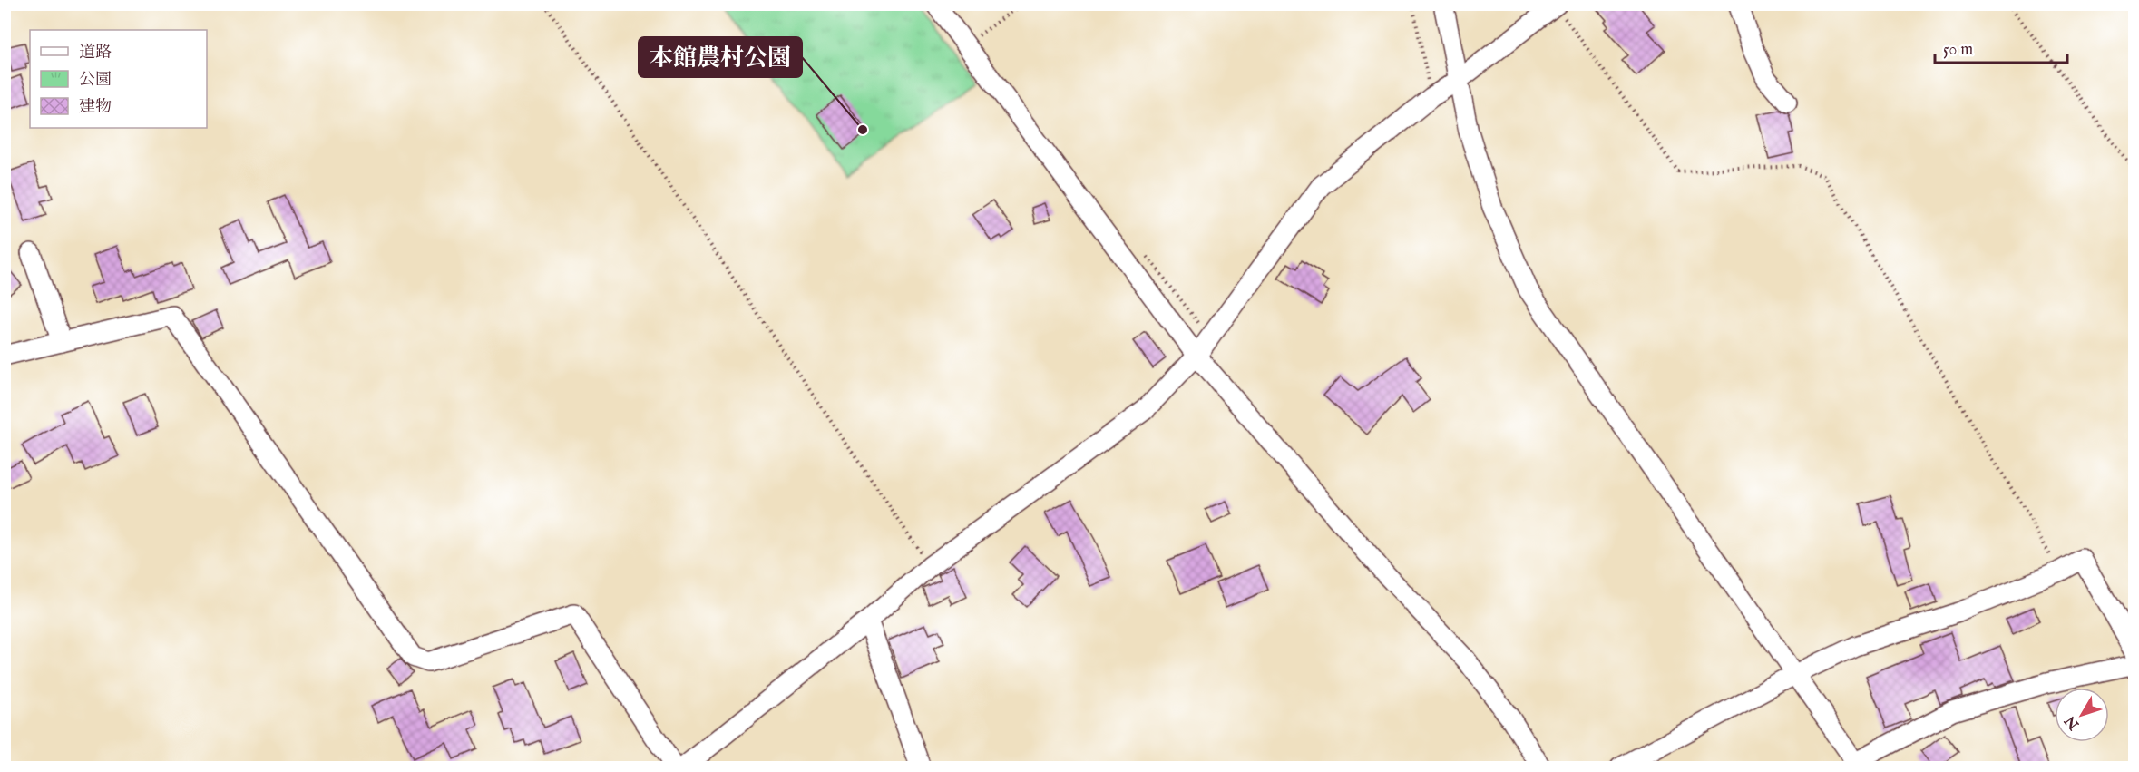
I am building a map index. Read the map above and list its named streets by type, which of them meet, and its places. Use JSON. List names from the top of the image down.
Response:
{
  "places": ["本館農村公園"],
  "legend": ["道路", "公園", "建物"],
  "scale_bar": "50 m",
  "north": "bottom left"
}
